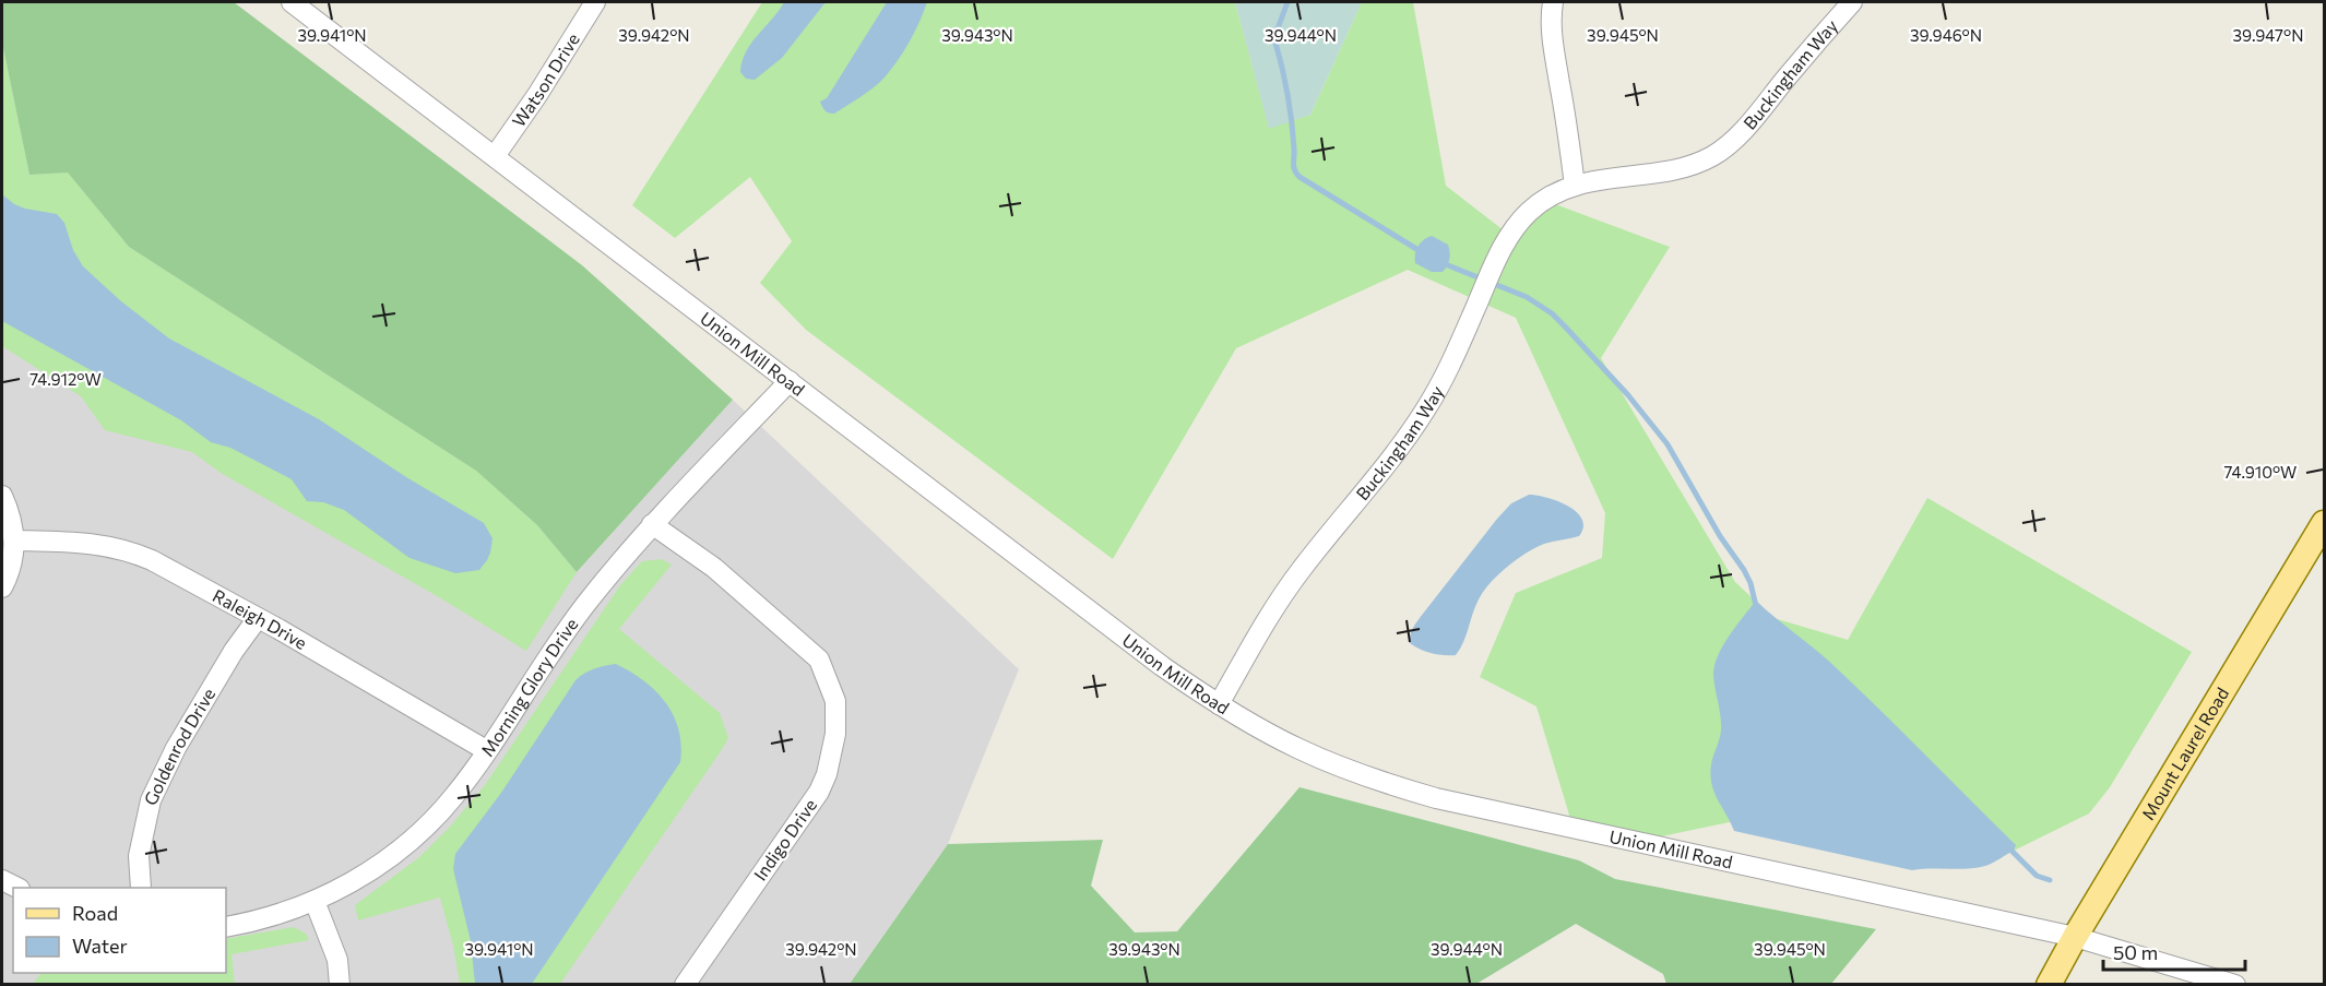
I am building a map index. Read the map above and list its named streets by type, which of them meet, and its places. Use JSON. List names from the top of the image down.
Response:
{
  "streets": {
    "main road": ["Mount Laurel Road"],
    "street": [
      "Buckingham Way",
      "Watson Drive",
      "Union Mill Road",
      "Raleigh Drive",
      "Morning Glory Drive",
      "Goldenrod Drive",
      "Indigo Drive"
    ]
  },
  "crossings": [
    ["Buckingham Way", "Union Mill Road"],
    ["Watson Drive", "Union Mill Road"],
    ["Union Mill Road", "Morning Glory Drive"],
    ["Union Mill Road", "Mount Laurel Road"],
    ["Raleigh Drive", "Morning Glory Drive"],
    ["Raleigh Drive", "Goldenrod Drive"],
    ["Morning Glory Drive", "Indigo Drive"]
  ],
  "legend": ["Road", "Water"],
  "scale_bar": "50 m",
  "coordinates": [
    "39.947°N",
    "39.941°N",
    "39.942°N",
    "39.943°N",
    "39.944°N",
    "39.945°N",
    "39.946°N",
    "74.912°W",
    "74.910°W"
  ]
}
